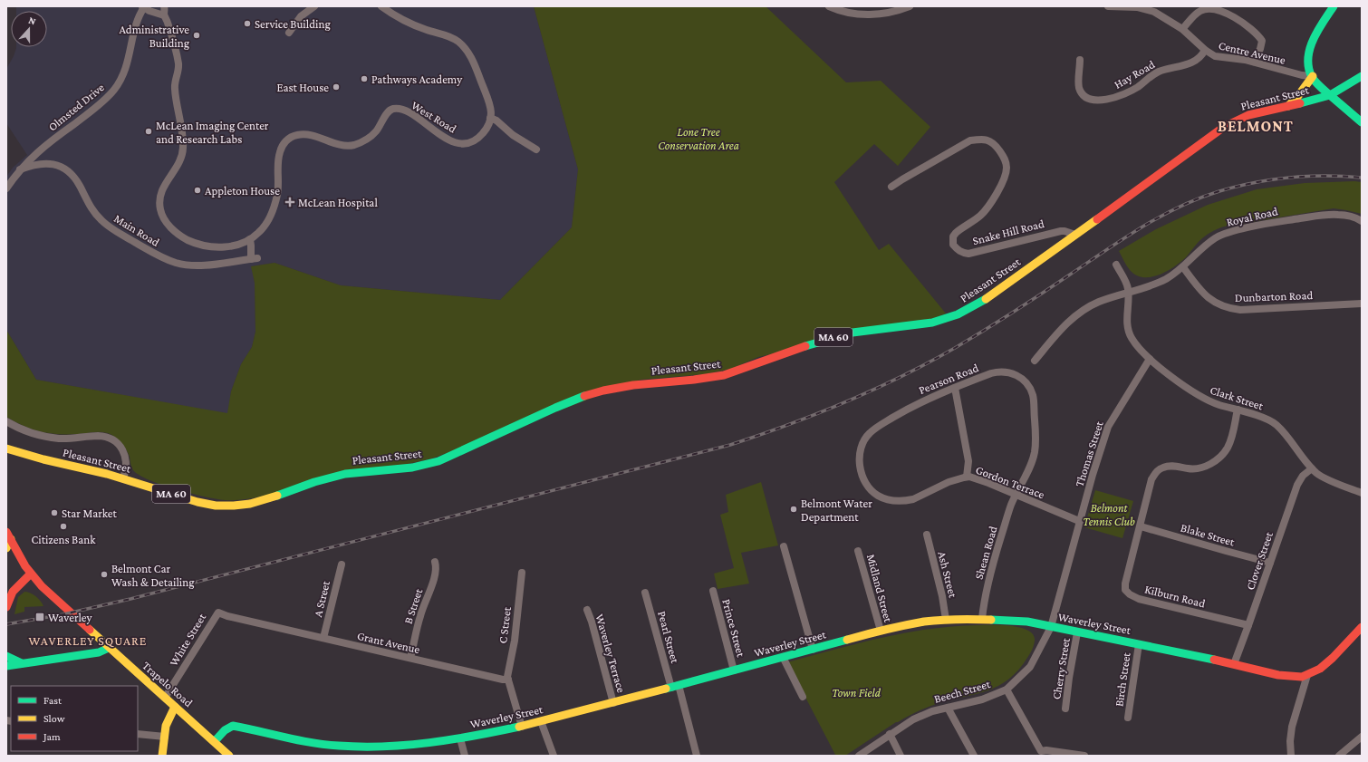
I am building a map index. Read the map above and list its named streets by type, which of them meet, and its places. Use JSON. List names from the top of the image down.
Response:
{
  "streets": {
    "main road": [
      "Pleasant Street",
      "MA 60",
      "Waverley Street",
      "Trapelo Road"
    ],
    "street": [
      "Centre Avenue",
      "Hay Road",
      "Olmsted Drive",
      "West Road",
      "Royal Road",
      "Main Road",
      "Snake Hill Road",
      "Dunbarton Road",
      "Pearson Road",
      "Clark Street",
      "Thomas Street",
      "Gordon Terrace",
      "Blake Street",
      "Shean Road",
      "Clover Street",
      "Ash Street",
      "Midland Street",
      "Kilburn Road",
      "A Street",
      "B Street",
      "C Street",
      "Prince Street",
      "Pearl Street",
      "White Street",
      "Grant Avenue",
      "Waverley Terrace",
      "Cherry Street",
      "Birch Street",
      "Beech Street"
    ]
  },
  "crossings": [
    ["Centre Avenue", "Hay Road"],
    ["Pleasant Street", "Snake Hill Road"],
    ["Olmsted Drive", "Main Road"],
    ["West Road", "Main Road"],
    ["Royal Road", "Dunbarton Road"],
    ["Royal Road", "Clark Street"],
    ["Pearson Road", "Gordon Terrace"],
    ["Pearson Road", "Shean Road"],
    ["Clark Street", "Thomas Street"],
    ["Clark Street", "Clover Street"],
    ["Clark Street", "Kilburn Road"],
    ["Thomas Street", "Gordon Terrace"],
    ["Thomas Street", "Waverley Street"],
    ["Thomas Street", "Beech Street"],
    ["Gordon Terrace", "Shean Road"],
    ["Blake Street", "Clover Street"],
    ["Blake Street", "Kilburn Road"],
    ["Shean Road", "Waverley Street"],
    ["Clover Street", "Kilburn Road"],
    ["Clover Street", "Waverley Street"],
    ["Ash Street", "Waverley Street"],
    ["Midland Street", "Waverley Street"],
    ["A Street", "Grant Avenue"],
    ["B Street", "Grant Avenue"],
    ["Waverley Street", "Prince Street"],
    ["Waverley Street", "Pearl Street"],
    ["Waverley Street", "Waverley Terrace"],
    ["Waverley Street", "Cherry Street"],
    ["Waverley Street", "Birch Street"],
    ["Waverley Street", "Trapelo Road"],
    ["Waverley Street", "Beech Street"],
    ["C Street", "Grant Avenue"],
    ["White Street", "Grant Avenue"],
    ["White Street", "Trapelo Road"]
  ],
  "districts": ["BELMONT", "WAVERLEY SQUARE"],
  "parks": ["Lone Tree Conservation Area", "Belmont Tennis Club", "Town Field"],
  "places": {
    "other": [
      "Service Building",
      "Administrative Building",
      "Pathways Academy",
      "East House",
      "McLean Imaging Center and Research Labs",
      "Appleton House",
      "Belmont Water Department",
      "Star Market",
      "Citizens Bank",
      "Belmont Car Wash & Detailing"
    ],
    "health": ["McLean Hospital"],
    "transit": ["Waverley"]
  },
  "legend": ["Fast", "Slow", "Jam"],
  "north": "top"
}
